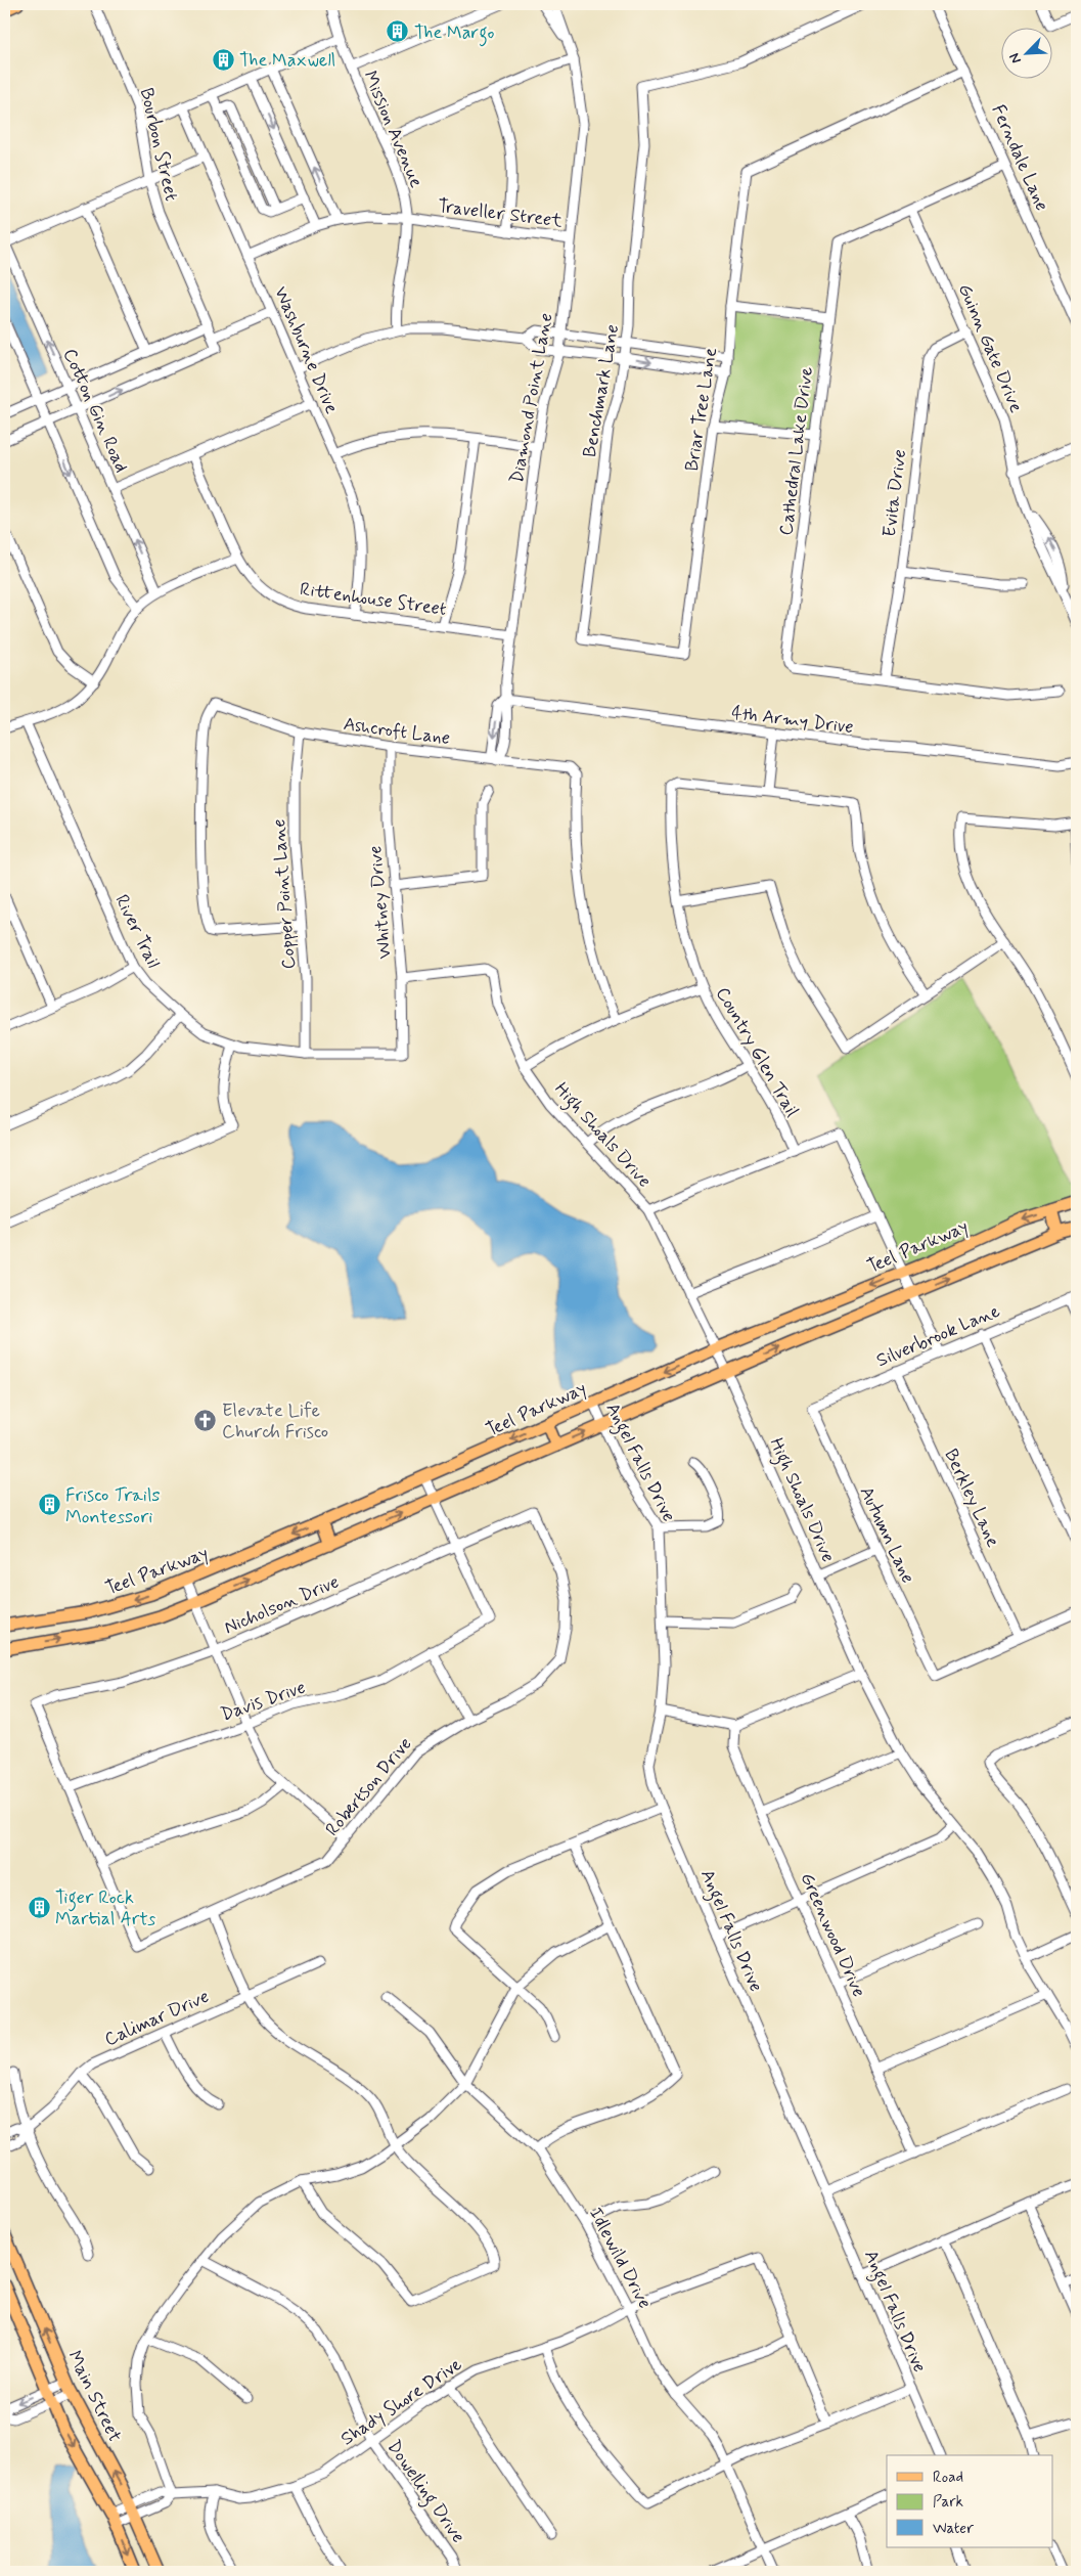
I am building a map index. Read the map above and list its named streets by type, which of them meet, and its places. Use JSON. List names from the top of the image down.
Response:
{
  "streets": {
    "main road": ["Teel Parkway", "Main Street"],
    "street": [
      "Mission Avenue",
      "Bourbon Street",
      "Ferndale Lane",
      "Traveller Street",
      "Guinn Gate Drive",
      "Washburne Drive",
      "Benchmark Lane",
      "Diamond Point Lane",
      "Briar Tree Lane",
      "Cotton Gin Road",
      "Cathedral Lake Drive",
      "Evita Drive",
      "Rittenhouse Street",
      "4th Army Drive",
      "Ashcroft Lane",
      "Copper Point Lane",
      "Whitney Drive",
      "River Trail",
      "Country Glen Trail",
      "High Shoals Drive",
      "Silverbrook Lane",
      "Angel Falls Drive",
      "Berkley Lane",
      "Autumn Lane",
      "Nicholson Drive",
      "Davis Drive",
      "Robertson Drive",
      "Greenwood Drive",
      "Calimar Drive",
      "Idlewild Drive",
      "Shady Shore Drive",
      "Dowelling Drive"
    ]
  },
  "crossings": [
    ["Mission Avenue", "Traveller Street"],
    ["Bourbon Street", "Cotton Gin Road"],
    ["Ferndale Lane", "Briar Tree Lane"],
    ["Traveller Street", "Washburne Drive"],
    ["Traveller Street", "Diamond Point Lane"],
    ["Guinn Gate Drive", "Cathedral Lake Drive"],
    ["Guinn Gate Drive", "Evita Drive"],
    ["Washburne Drive", "Rittenhouse Street"],
    ["Benchmark Lane", "Briar Tree Lane"],
    ["Diamond Point Lane", "Rittenhouse Street"],
    ["Diamond Point Lane", "4th Army Drive"],
    ["Diamond Point Lane", "Ashcroft Lane"],
    ["Cathedral Lake Drive", "Evita Drive"],
    ["Ashcroft Lane", "Copper Point Lane"],
    ["Ashcroft Lane", "Whitney Drive"],
    ["Copper Point Lane", "River Trail"],
    ["Whitney Drive", "River Trail"],
    ["Whitney Drive", "High Shoals Drive"],
    ["High Shoals Drive", "Teel Parkway"],
    ["Teel Parkway", "Angel Falls Drive"],
    ["Silverbrook Lane", "Berkley Lane"],
    ["Silverbrook Lane", "Autumn Lane"],
    ["Berkley Lane", "Autumn Lane"],
    ["Nicholson Drive", "Davis Drive"],
    ["Nicholson Drive", "Robertson Drive"],
    ["Idlewild Drive", "Shady Shore Drive"],
    ["Main Street", "Shady Shore Drive"],
    ["Shady Shore Drive", "Dowelling Drive"]
  ],
  "places": {
    "building": [
      "The Margo",
      "The Maxwell",
      "Frisco Trails Montessori",
      "Tiger Rock Martial Arts"
    ],
    "church": ["Elevate Life Church Frisco"]
  },
  "legend": ["Road", "Park", "Water"],
  "north": "bottom left"
}
